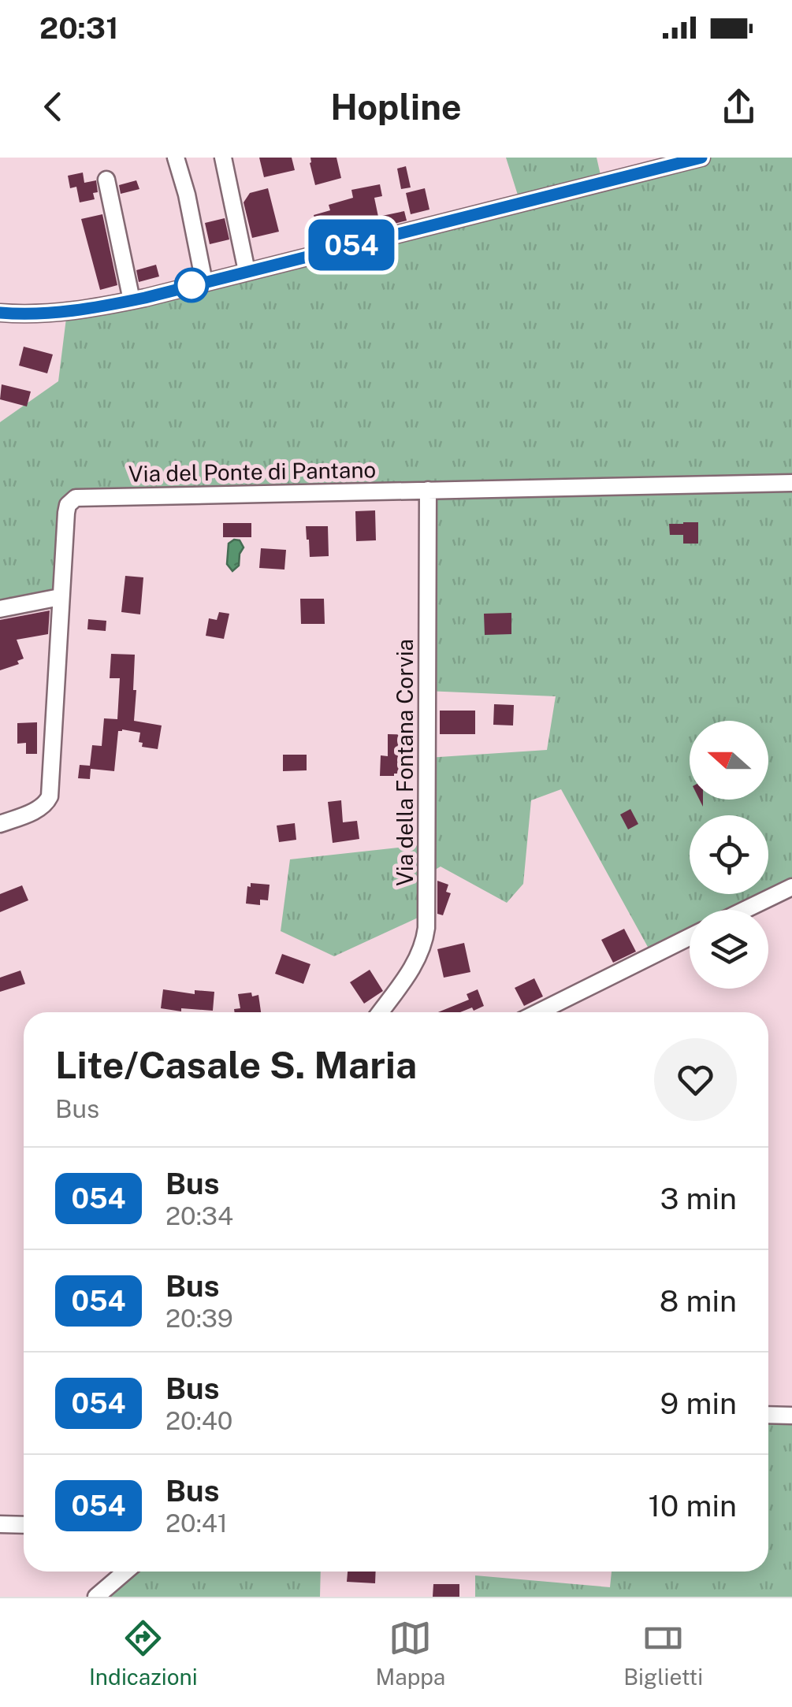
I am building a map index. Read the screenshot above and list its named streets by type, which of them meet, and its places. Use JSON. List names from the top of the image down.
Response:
{
  "streets": {
    "street": ["Via del Ponte di Pantano", "Via della Fontana Corvia"]
  },
  "crossings": [
    ["Via del Ponte di Pantano", "Via della Fontana Corvia"]
  ],
  "lines": ["bus line 054"],
  "north": "left",
  "page": {
    "status": "20:31",
    "header": "Hopline",
    "on_map": "054",
    "heading": ["Lite/Casale S. Maria", "Bus"],
    "list": [
      {
        "mark": "054",
        "name": "Bus",
        "note": "20:34",
        "value": "3 min"
      },
      {
        "mark": "054",
        "name": "Bus",
        "note": "20:39",
        "value": "8 min"
      },
      {
        "mark": "054",
        "name": "Bus",
        "note": "20:40",
        "value": "9 min"
      },
      {
        "mark": "054",
        "name": "Bus",
        "note": "20:41",
        "value": "10 min"
      }
    ],
    "tabs": ["Indicazioni", "Mappa", "Biglietti"]
  }
}
